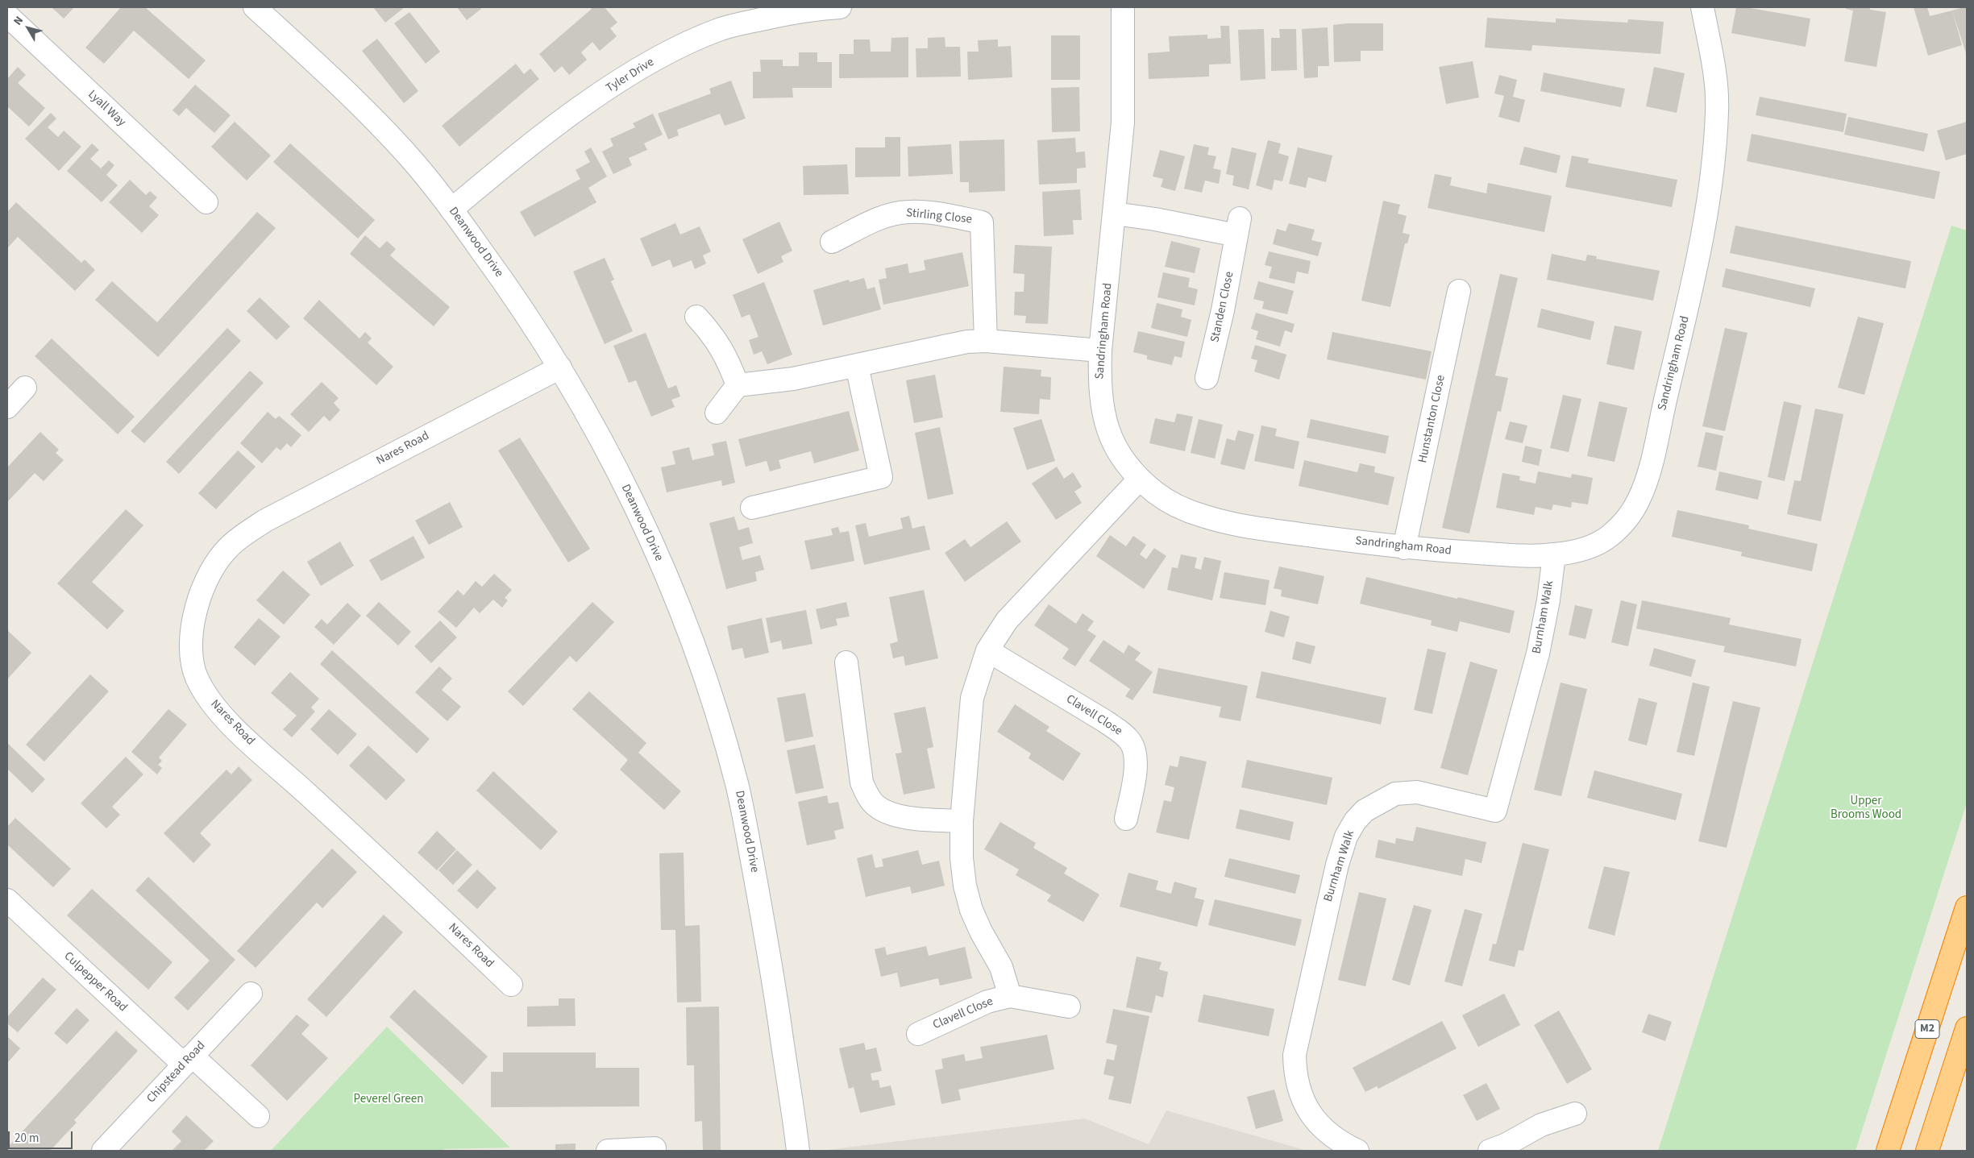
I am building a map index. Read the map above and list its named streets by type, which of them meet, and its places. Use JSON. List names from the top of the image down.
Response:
{
  "streets": {
    "highway": ["M2"],
    "street": [
      "Tyler Drive",
      "Lyall Way",
      "Stirling Close",
      "Deanwood Drive",
      "Standen Close",
      "Sandringham Road",
      "Hunstanton Close",
      "Nares Road",
      "Burnham Walk",
      "Clavell Close",
      "Culpepper Road",
      "Chipstead Road"
    ]
  },
  "crossings": [
    ["Tyler Drive", "Deanwood Drive"],
    ["Deanwood Drive", "Nares Road"],
    ["Standen Close", "Sandringham Road"],
    ["Sandringham Road", "Hunstanton Close"],
    ["Sandringham Road", "Burnham Walk"],
    ["Sandringham Road", "Clavell Close"],
    ["Culpepper Road", "Chipstead Road"]
  ],
  "parks": ["Upper Brooms Wood", "Peverel Green"],
  "scale_bar": "20 m",
  "north": "top left"
}
